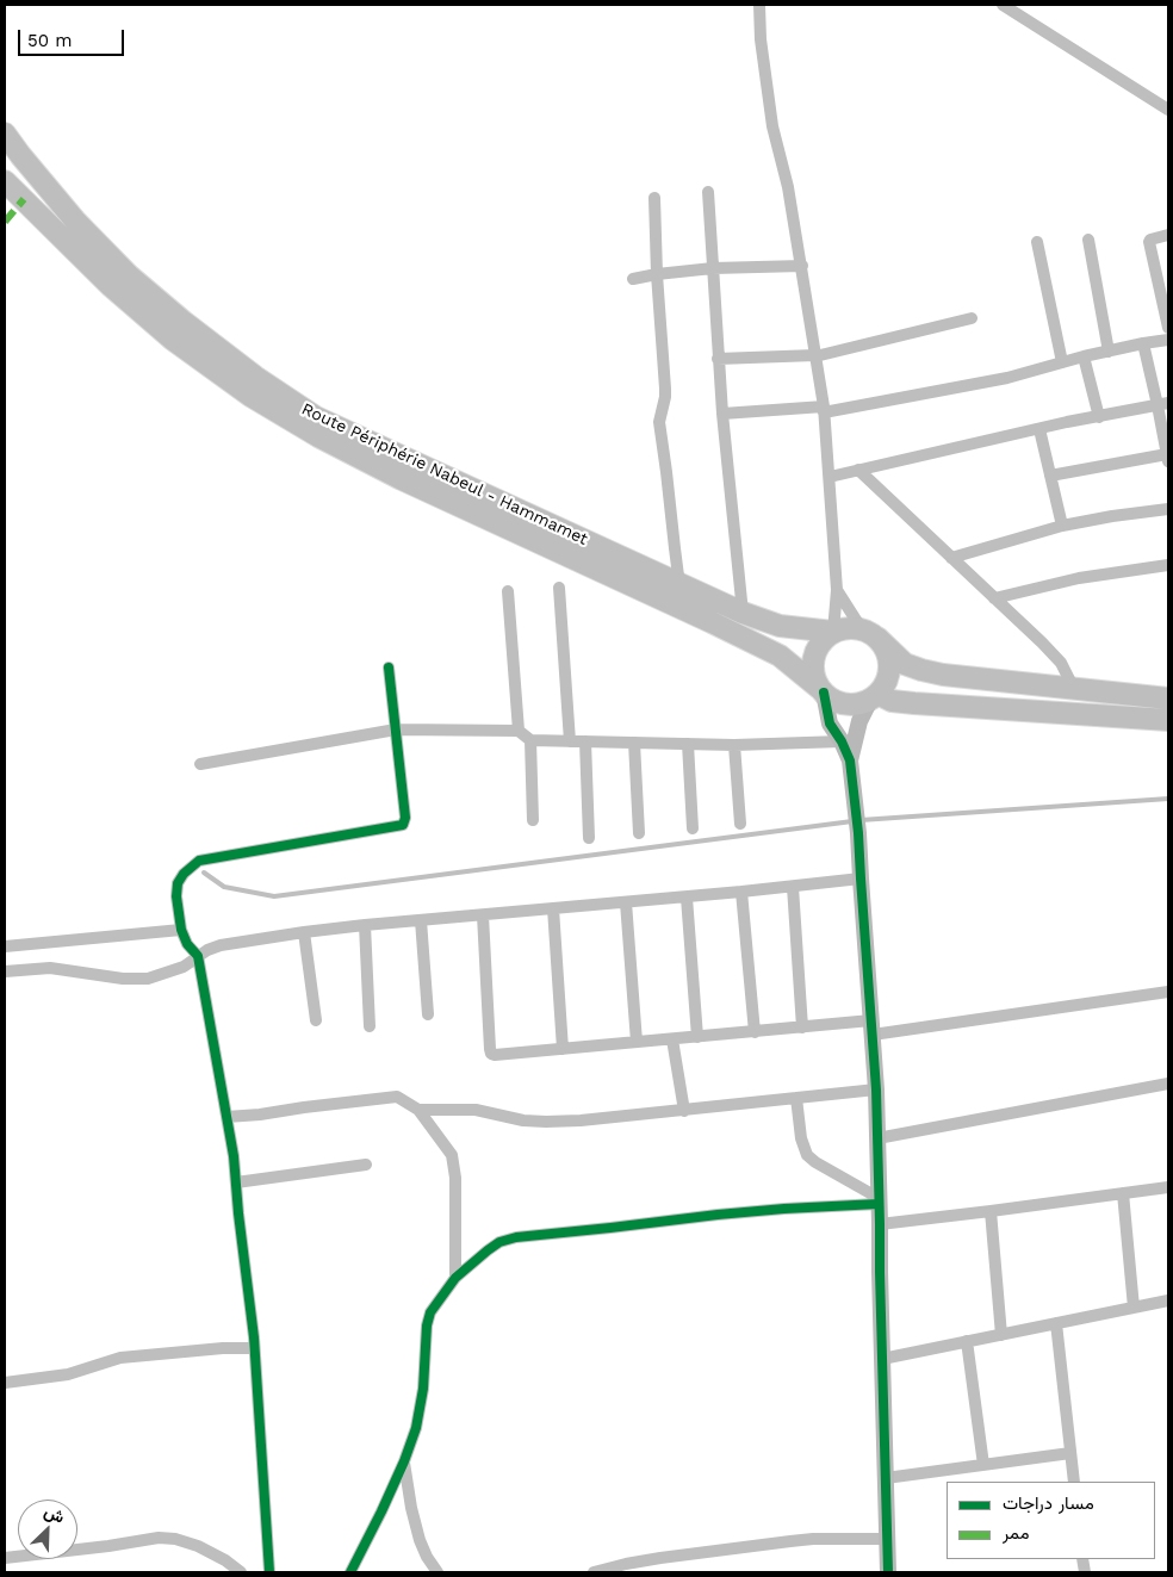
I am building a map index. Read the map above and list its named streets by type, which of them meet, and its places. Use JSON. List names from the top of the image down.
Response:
{
  "streets": {
    "highway": ["Route Périphérie Nabeul - Hammamet"]
  },
  "legend": ["مسار دراجات", "ممر"],
  "scale_bar": "50 m",
  "north": "top right"
}
